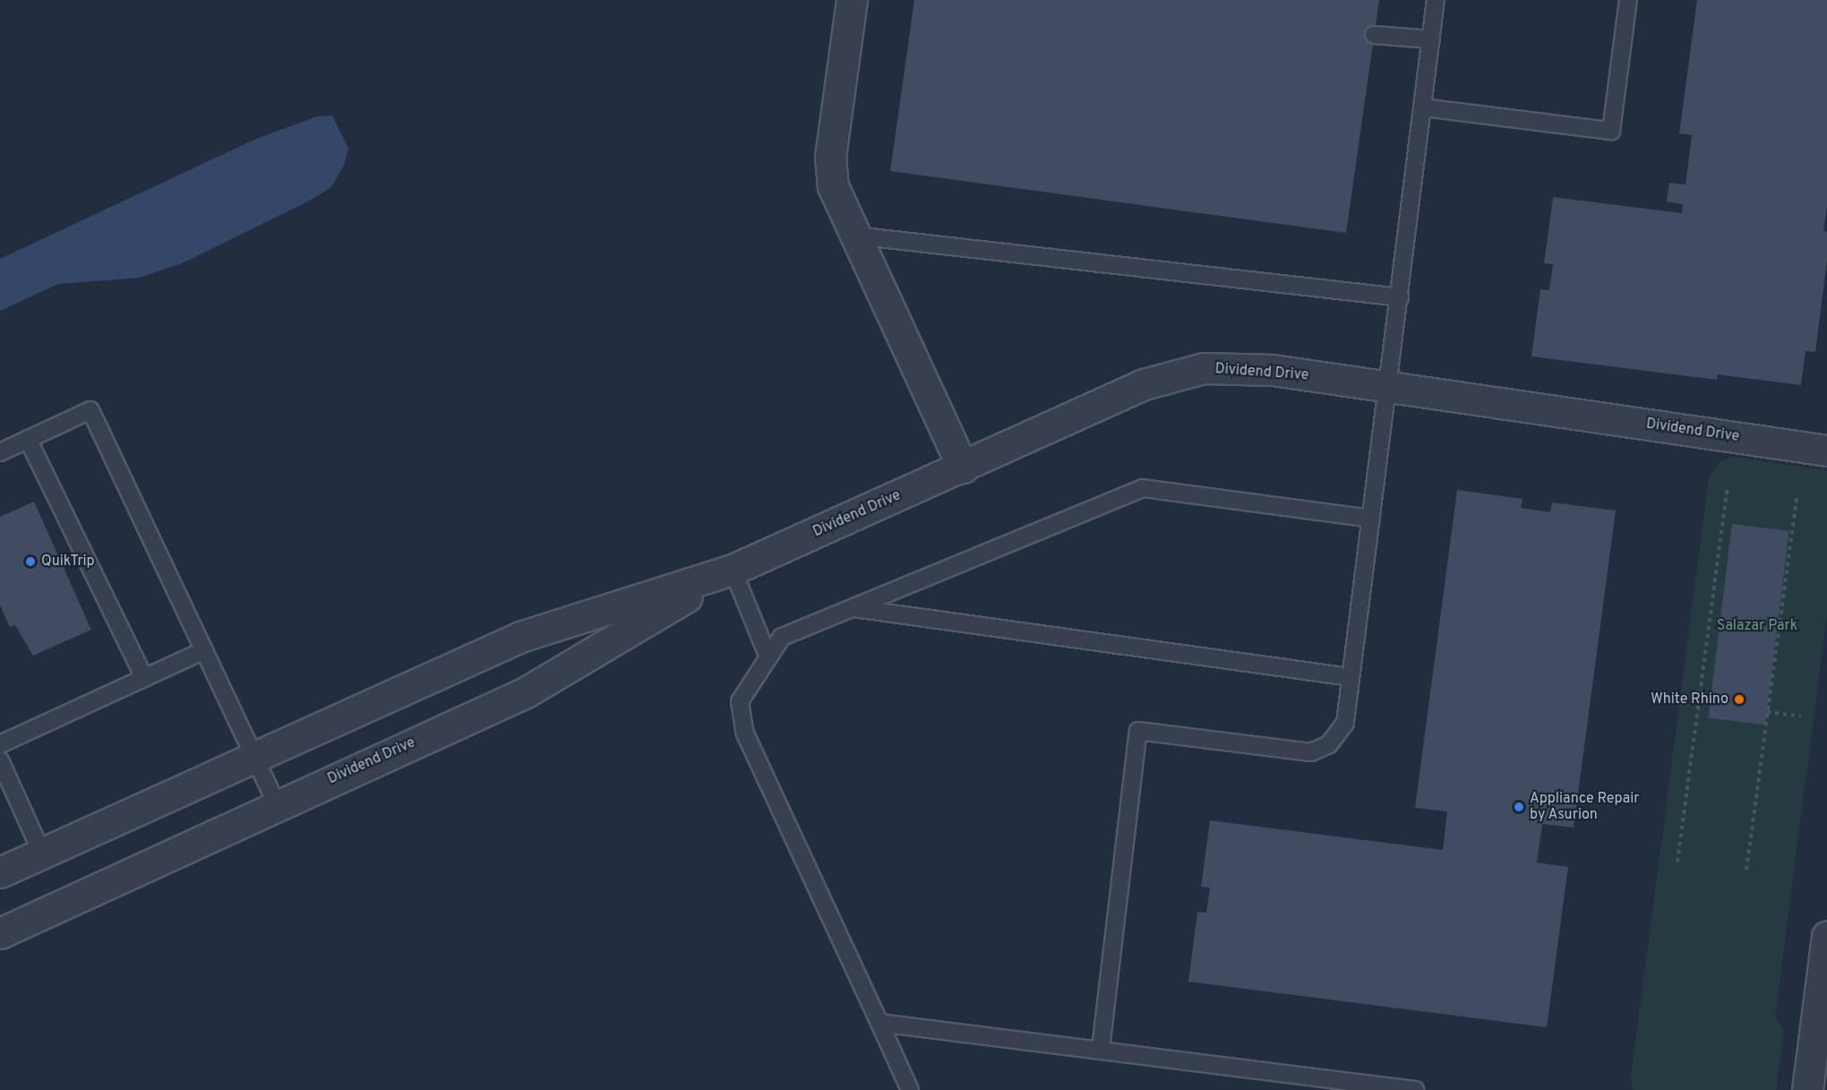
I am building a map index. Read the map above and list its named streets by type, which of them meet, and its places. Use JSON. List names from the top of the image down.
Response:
{
  "streets": {
    "street": ["Dividend Drive"]
  },
  "parks": ["Salazar Park"],
  "places": ["QuikTrip", "White Rhino", "Appliance Repair by Asurion"]
}
